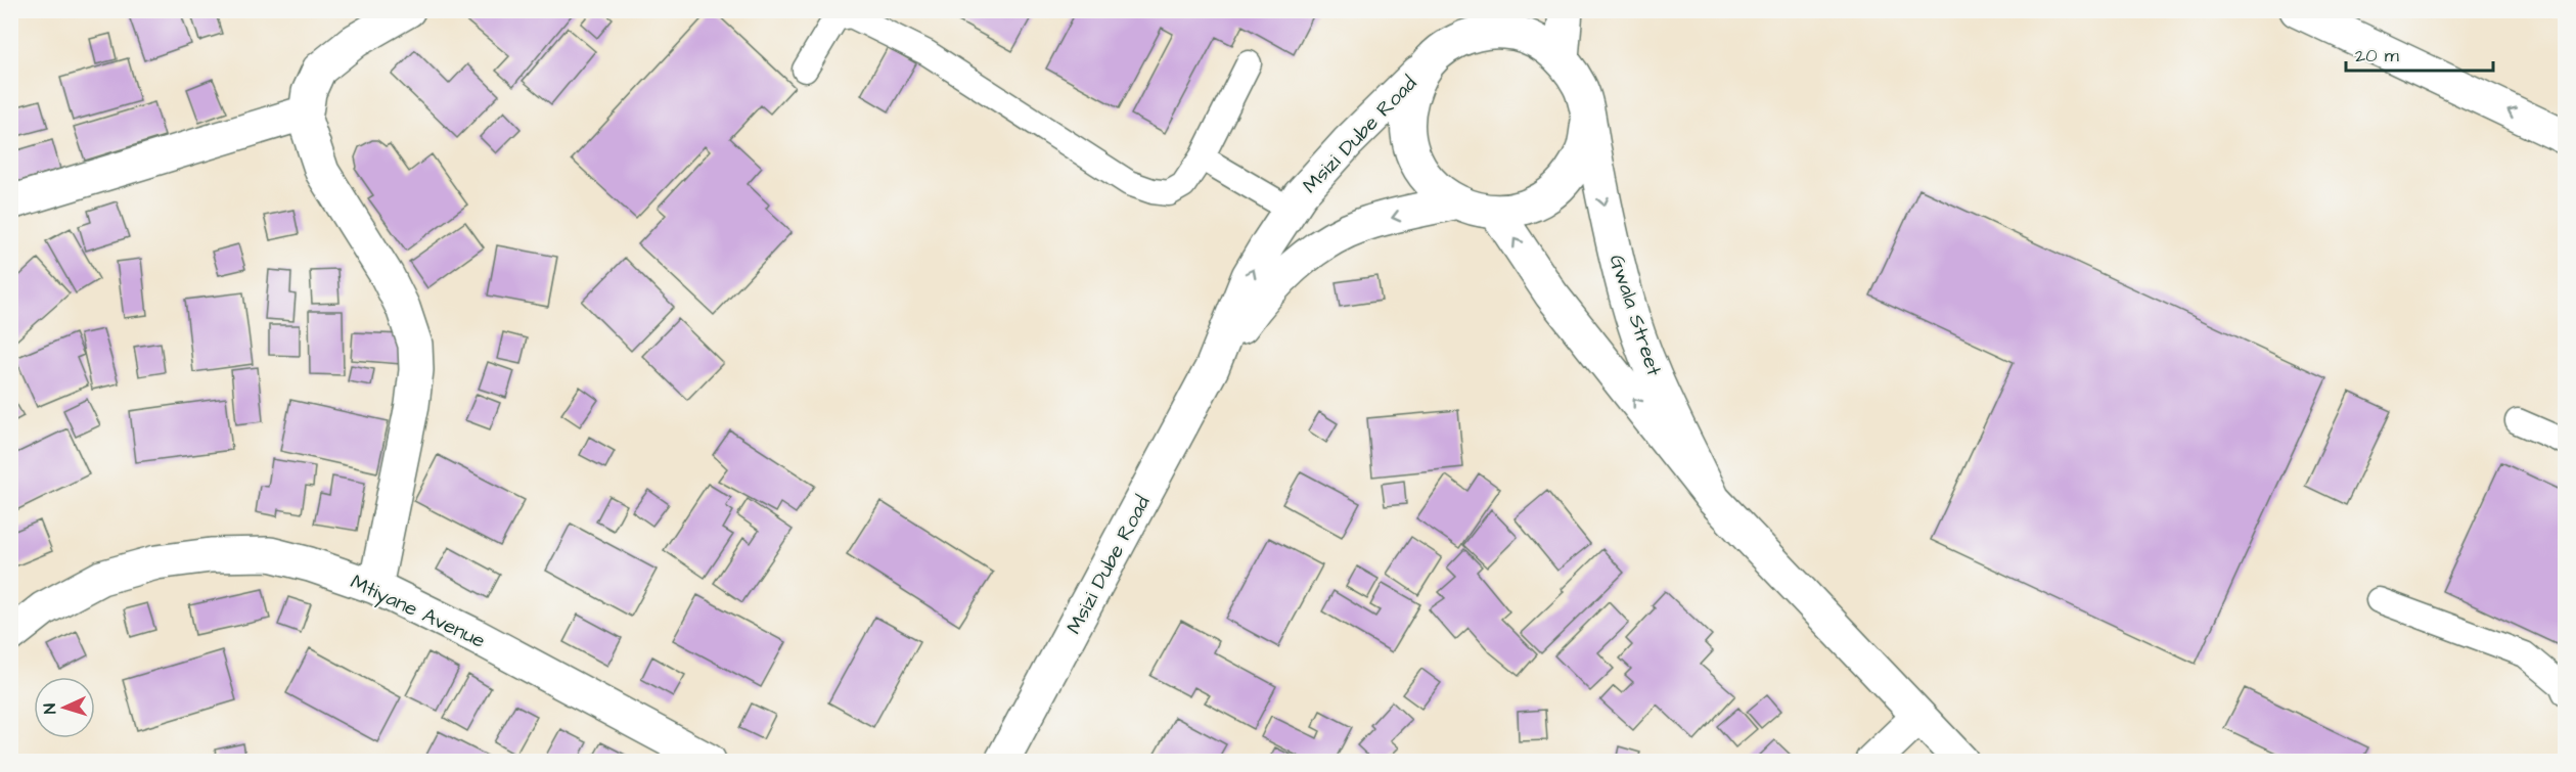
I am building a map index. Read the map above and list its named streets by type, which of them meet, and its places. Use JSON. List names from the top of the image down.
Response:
{
  "streets": {
    "main road": ["Msizi Dube Road", "Gwala Street", "Mtiyane Avenue"]
  },
  "crossings": [
    ["Msizi Dube Road", "Gwala Street"]
  ],
  "scale_bar": "20 m",
  "north": "left"
}
